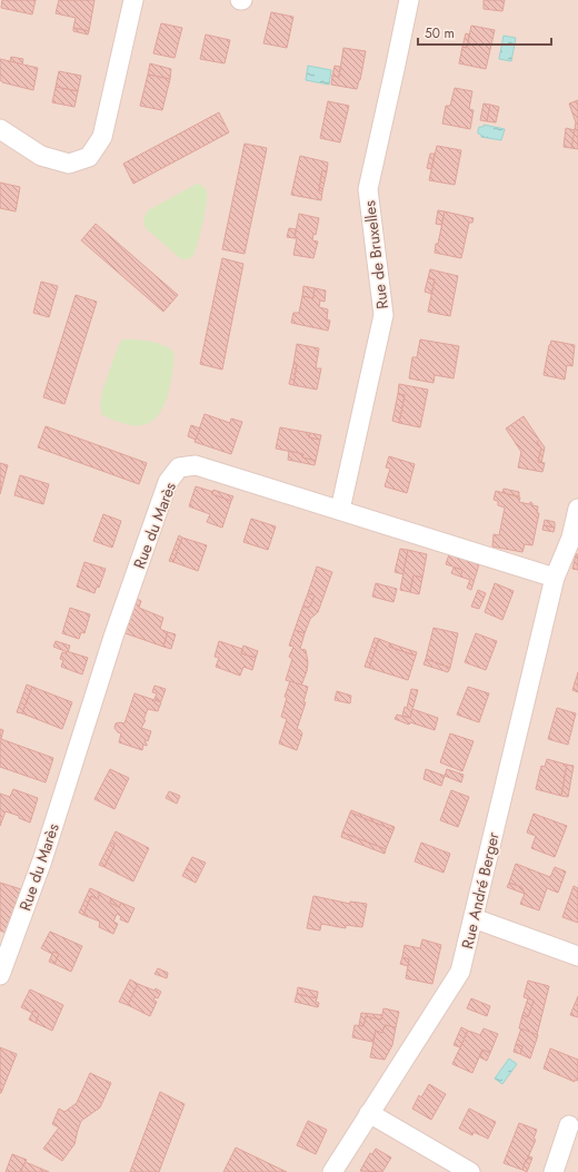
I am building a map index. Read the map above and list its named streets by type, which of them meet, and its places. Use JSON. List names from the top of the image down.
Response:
{
  "streets": {
    "street": ["Rue de Bruxelles", "Rue du Marès", "Rue André Berger"]
  },
  "crossings": [
    ["Rue de Bruxelles", "Rue du Marès"],
    ["Rue du Marès", "Rue André Berger"]
  ],
  "scale_bar": "50 m"
}
